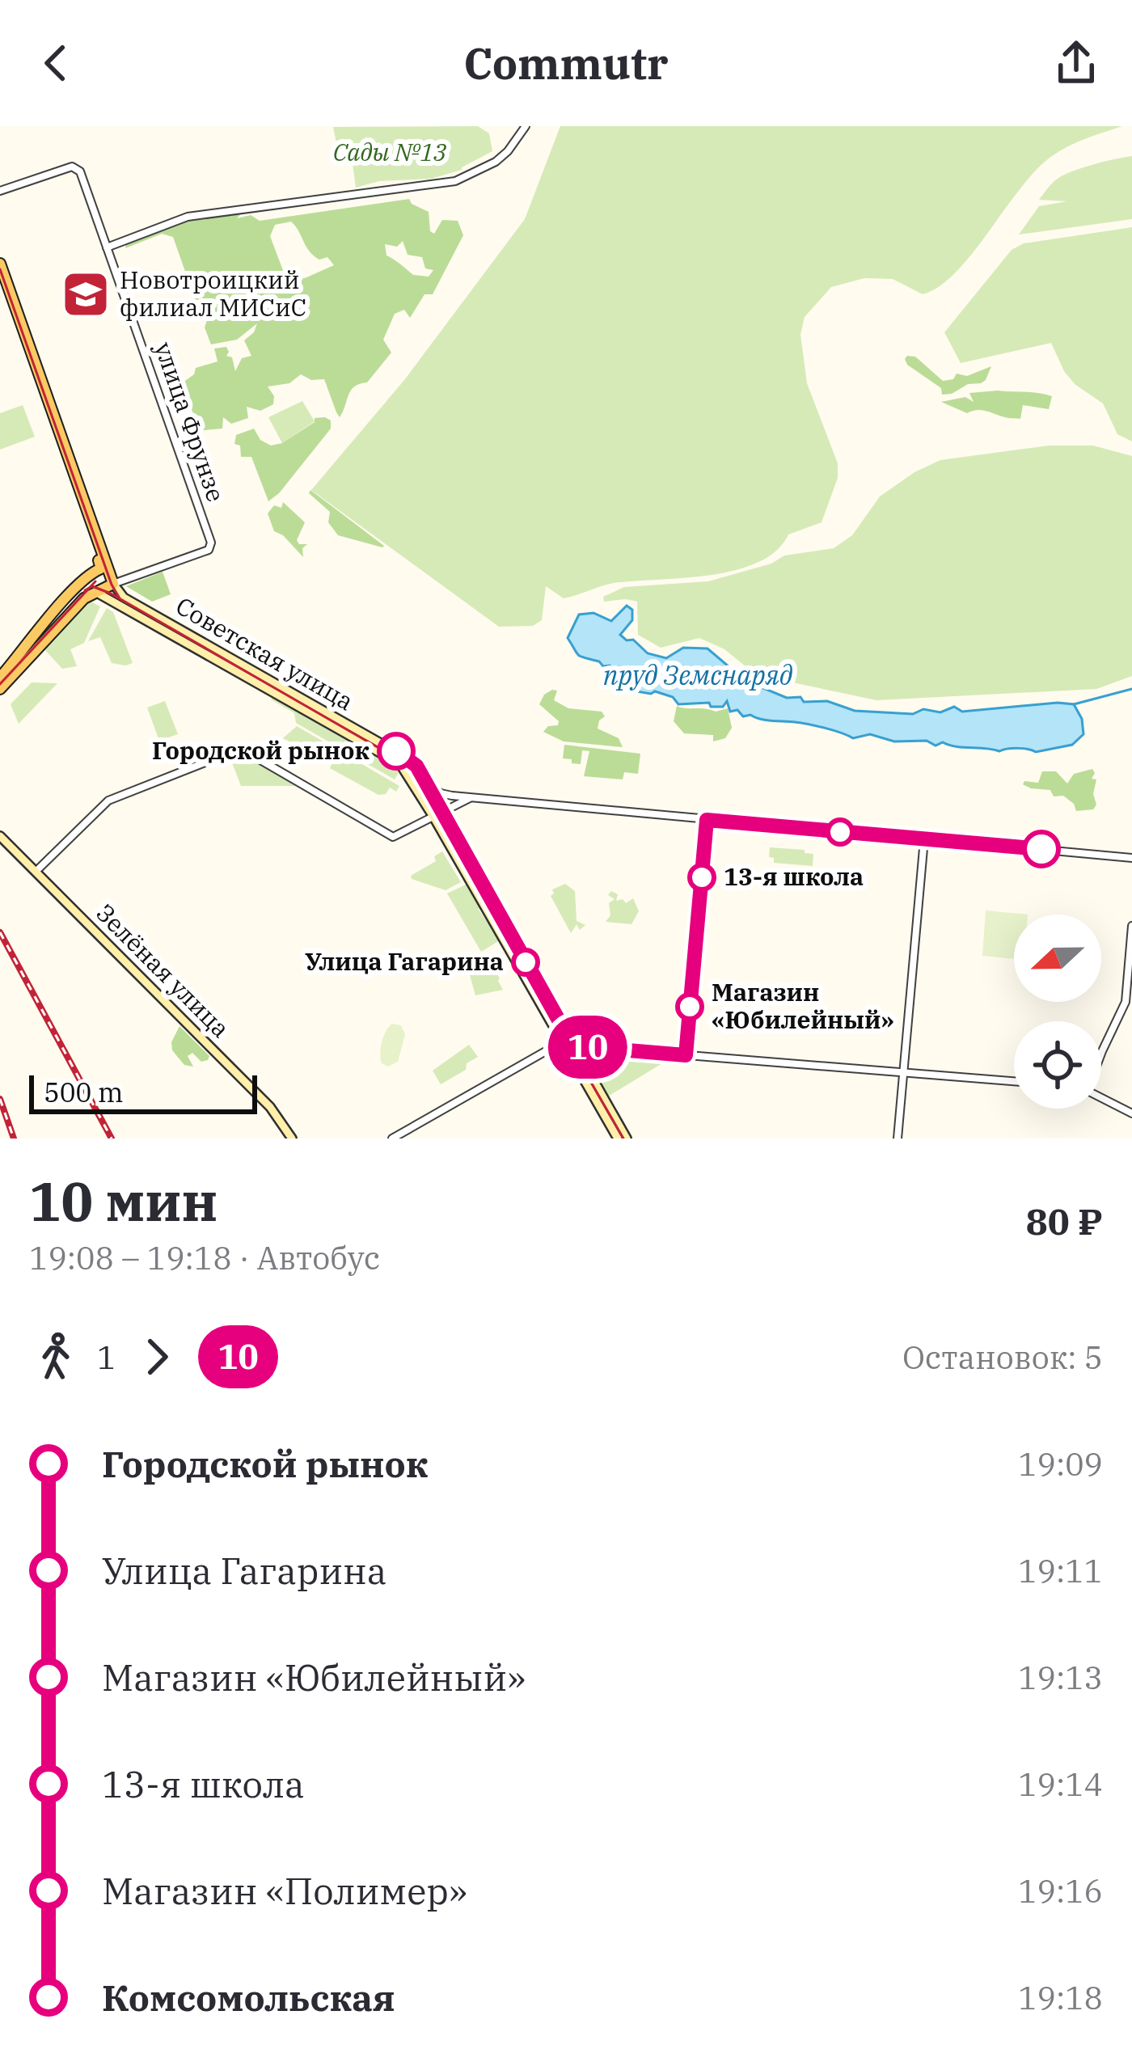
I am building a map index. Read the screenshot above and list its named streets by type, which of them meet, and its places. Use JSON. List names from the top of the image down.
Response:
{
  "streets": {
    "main road": ["Советская улица", "Зелёная улица"],
    "street": ["улица Фрунзе"]
  },
  "crossings": [
    ["улица Фрунзе", "Советская улица"]
  ],
  "water": ["пруд Земснаряд"],
  "parks": ["Сады №13"],
  "places": {
    "school or university": ["Новотроицкий филиал МИСиС"],
    "other": [
      "Городской рынок",
      "13-я школа",
      "Улица Гагарина",
      "Магазин «Юбилейный»"
    ]
  },
  "lines": ["bus line 10"],
  "scale_bar": "500 m",
  "north": "left",
  "page": {
    "header": "Commutr",
    "on_map": "10",
    "scale": "500 m",
    "heading": ["10 мин", "19:08 – 19:18 · Автобус", "80 ₽"],
    "legs": ["1", "10", "Остановок: 5"],
    "list": [
      {
        "name": "Городской рынок",
        "value": "19:09"
      },
      {
        "name": "Улица Гагарина",
        "value": "19:11"
      },
      {
        "name": "Магазин «Юбилейный»",
        "value": "19:13"
      },
      {
        "name": "13-я школа",
        "value": "19:14"
      },
      {
        "name": "Магазин «Полимер»",
        "value": "19:16"
      },
      {
        "name": "Комсомольская",
        "value": "19:18"
      }
    ]
  }
}
